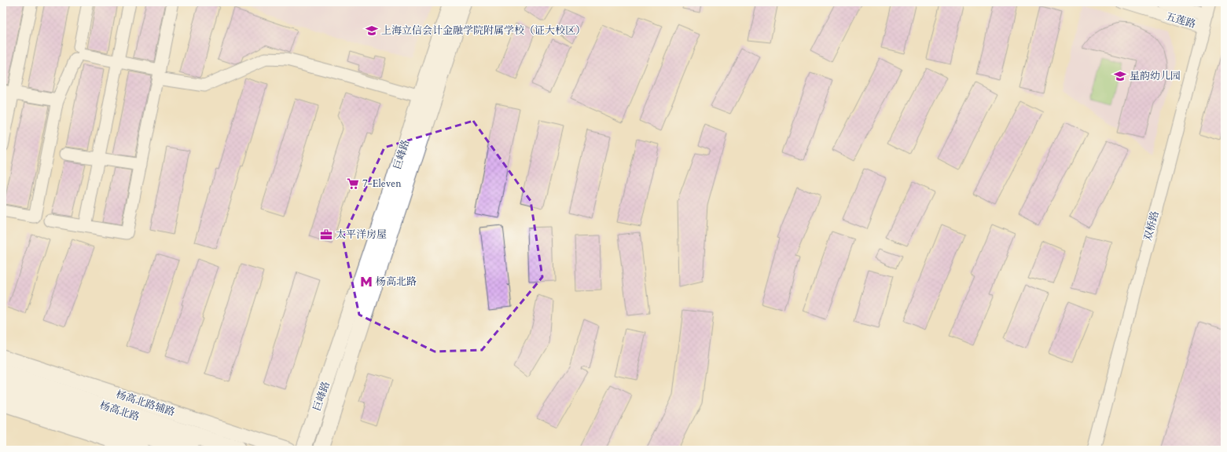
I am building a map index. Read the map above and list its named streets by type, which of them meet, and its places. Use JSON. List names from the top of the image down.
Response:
{
  "streets": {
    "highway": ["杨高北路"],
    "main road": ["巨峰路", "杨高北路辅路"],
    "street": ["五莲路", "双桥路"]
  },
  "crossings": [
    ["五莲路", "双桥路"]
  ],
  "places": {
    "school or university": ["上海立信会计金融学院附属学校（证大校区）", "星韵幼儿园"],
    "supermarket": ["7-Eleven"],
    "office": ["太平洋房屋"],
    "metro station": ["杨高北路"]
  }
}
